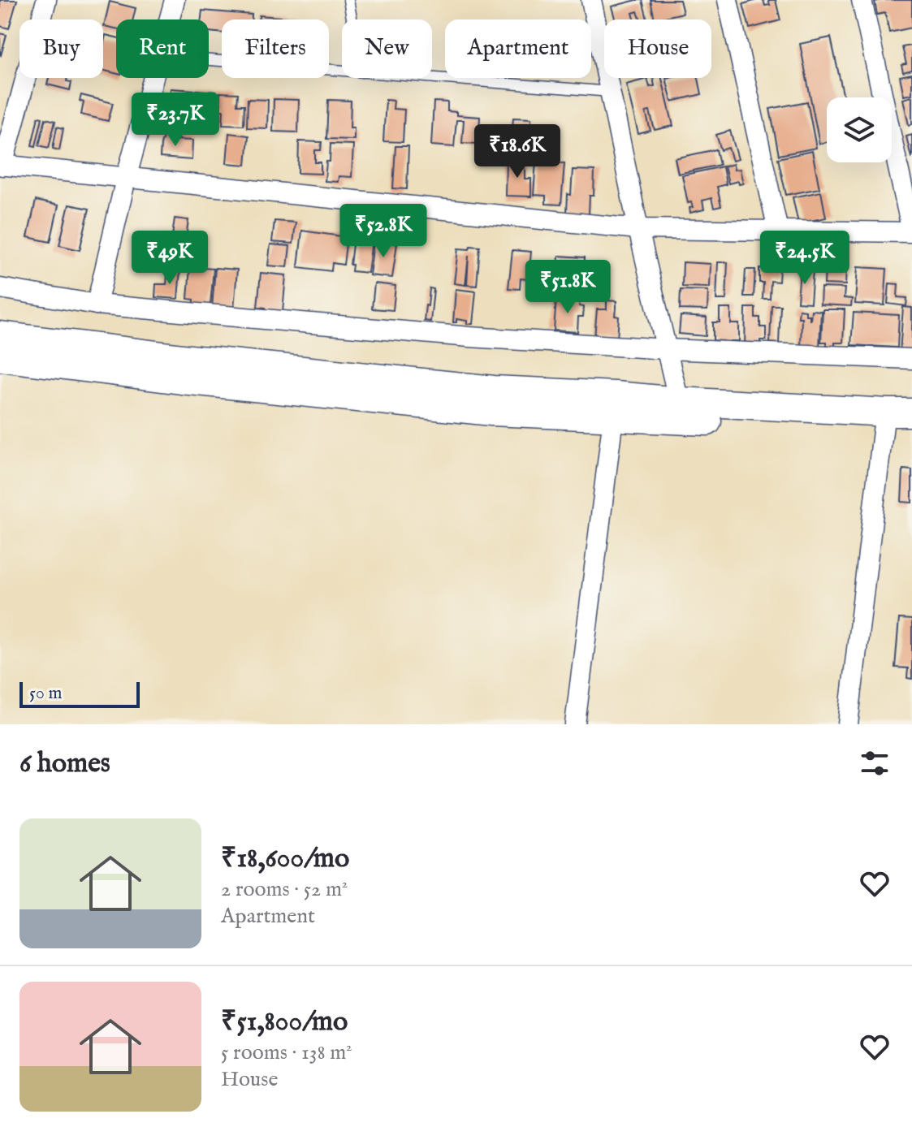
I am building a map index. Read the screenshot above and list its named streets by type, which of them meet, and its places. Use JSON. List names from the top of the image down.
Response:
{
  "scale_bar": "50 m",
  "page": {
    "chip": [
      "Buy",
      "Rent",
      "Filters",
      "New",
      "Apartment",
      "House"
    ],
    "price": [
      "₹23.7K",
      "₹18.6K",
      "₹52.8K",
      "₹49K",
      "₹24.5K",
      "₹51.8K"
    ],
    "scale": "50 m",
    "heading": "6 homes",
    "list": [
      {
        "name": "₹18,600/mo",
        "note": "2 rooms · 52 m² · Apartment"
      },
      {
        "name": "₹51,800/mo",
        "note": "5 rooms · 138 m² · House"
      }
    ]
  }
}
